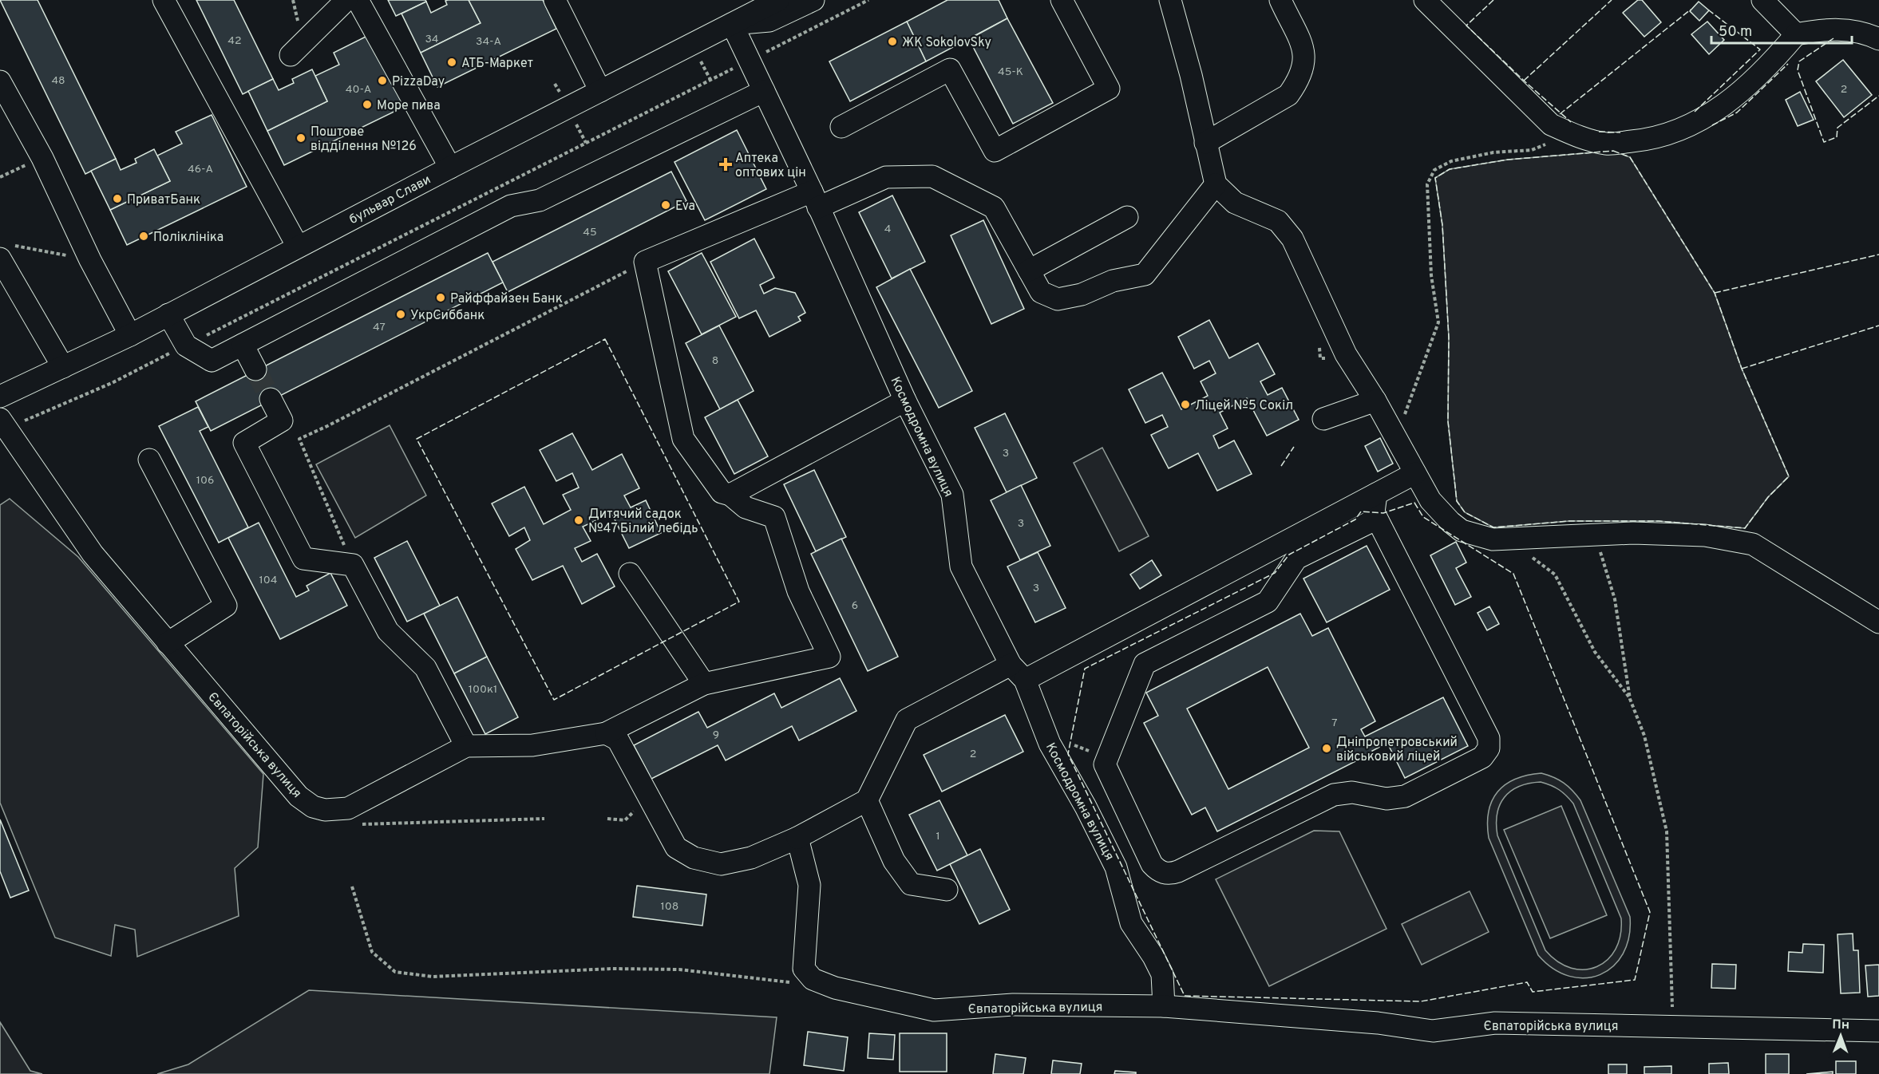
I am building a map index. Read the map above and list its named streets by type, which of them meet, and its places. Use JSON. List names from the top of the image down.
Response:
{
  "streets": {
    "street": ["бульвар Слави", "Космодромна вулиця", "Євпаторійська вулиця"]
  },
  "crossings": [
    ["бульвар Слави", "Космодромна вулиця"],
    ["Космодромна вулиця", "Євпаторійська вулиця"]
  ],
  "places": {
    "other": [
      "ЖК SokolovSky",
      "АТБ-Маркет",
      "PizzaDay",
      "Море пива",
      "Поштове відділення №126",
      "ПриватБанк",
      "Eva",
      "Поліклініка",
      "Райффайзен Банк",
      "УкрСиббанк",
      "Ліцей №5 Сокіл",
      "Дитячий садок №47 Білий лебідь",
      "Дніпропетровський військовий ліцей"
    ],
    "health": ["Аптека оптових цін"]
  },
  "house_numbers": [
    "34",
    "42",
    "34-А",
    "45-К",
    "48",
    "40-А",
    "2",
    "46-А",
    "4",
    "45",
    "47",
    "8",
    "3",
    "106",
    "3",
    "104",
    "3",
    "6",
    "100к1",
    "7",
    "9",
    "2",
    "1",
    "108"
  ],
  "scale_bar": "50 m",
  "north": "top"
}
